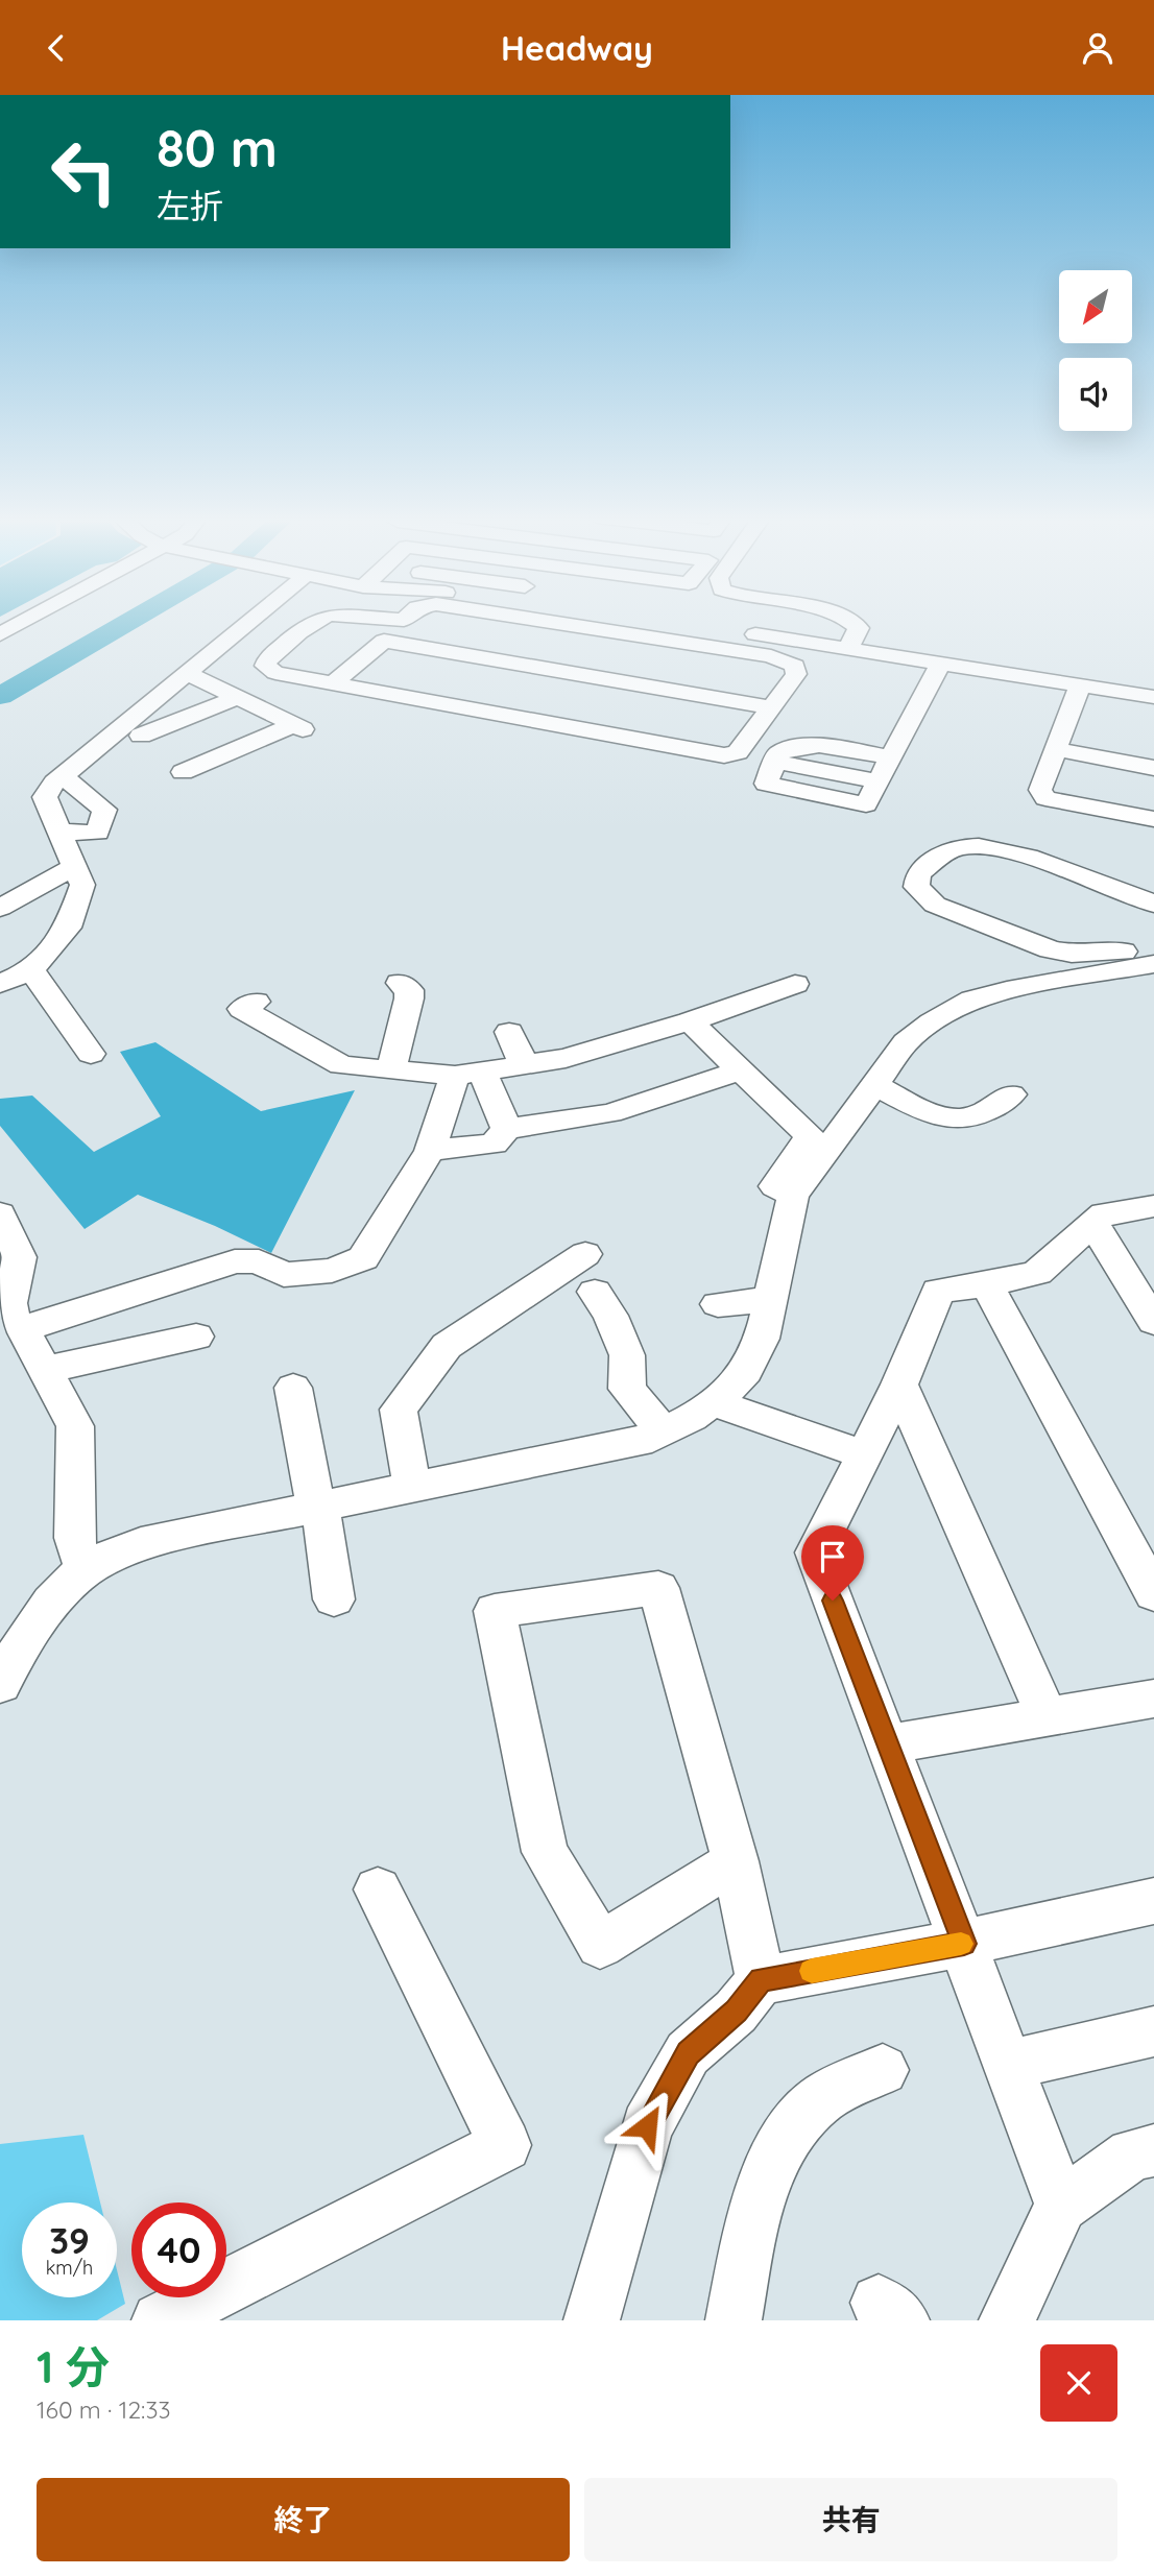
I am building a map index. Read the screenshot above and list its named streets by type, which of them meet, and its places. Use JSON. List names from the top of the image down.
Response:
{
  "north": "bottom left",
  "page": {
    "header": "Headway",
    "turn": ["80 m", "左折"],
    "speed": "39 km/h",
    "limit": "40",
    "heading": ["1 分", "160 m · 12:33"],
    "buttons": ["終了", "共有"]
  }
}
